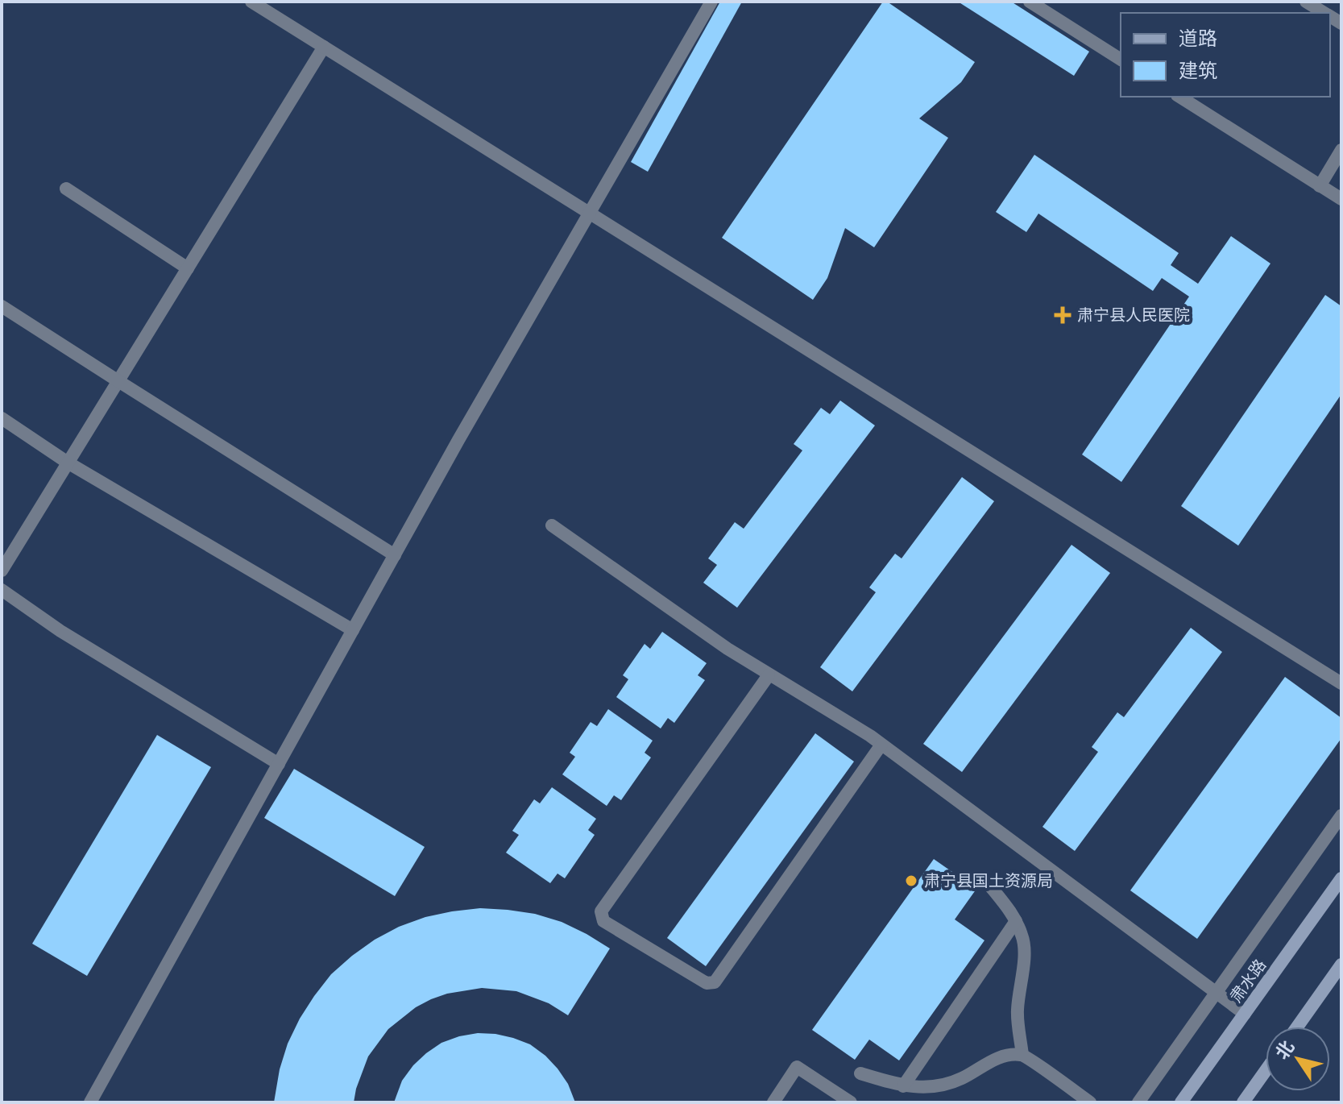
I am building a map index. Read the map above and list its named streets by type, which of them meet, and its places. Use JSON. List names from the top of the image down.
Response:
{
  "streets": {
    "street": ["肃水路"]
  },
  "places": {
    "health": ["肃宁县人民医院"],
    "other": ["肃宁县国土资源局"]
  },
  "legend": ["道路", "建筑"],
  "north": "top left"
}
